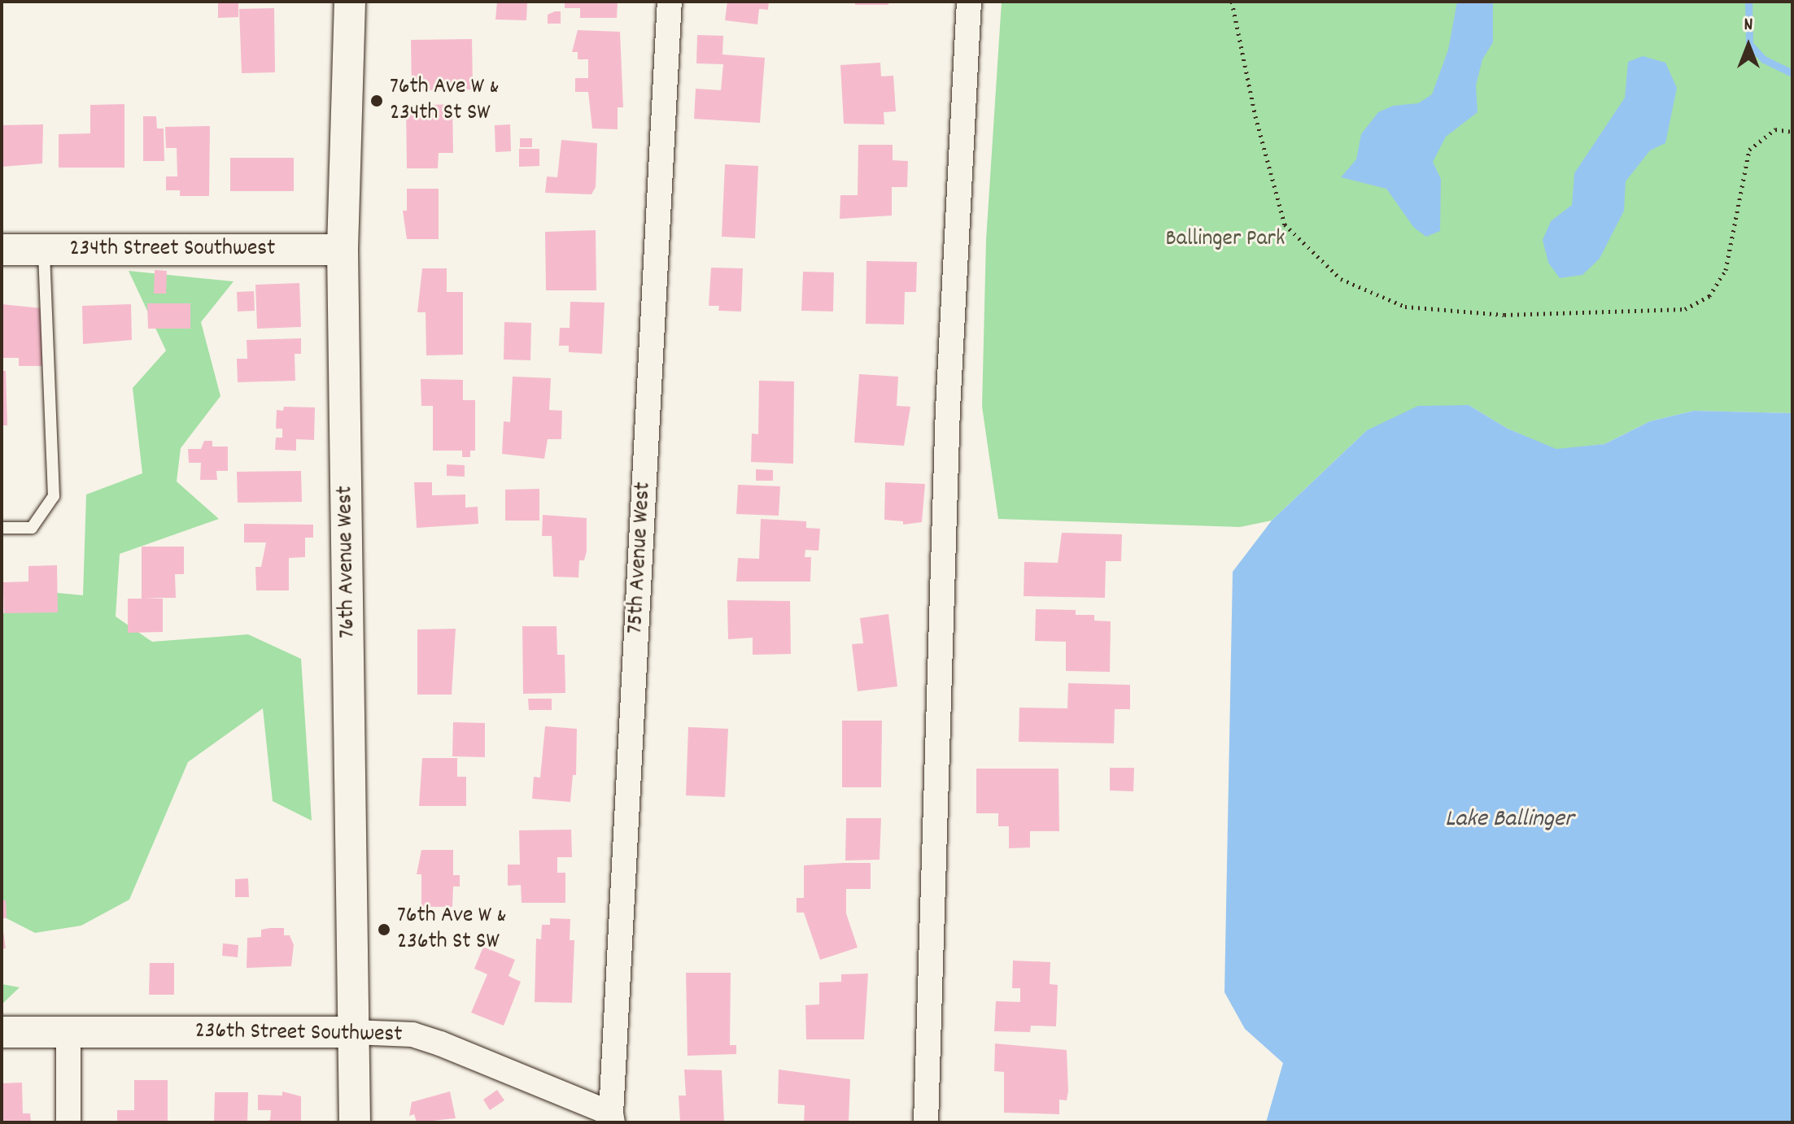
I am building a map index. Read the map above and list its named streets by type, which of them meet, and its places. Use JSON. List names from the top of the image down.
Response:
{
  "streets": {
    "street": [
      "234th Street Southwest",
      "75th Avenue West",
      "76th Avenue West",
      "236th Street Southwest"
    ]
  },
  "crossings": [
    ["234th Street Southwest", "76th Avenue West"],
    ["75th Avenue West", "236th Street Southwest"],
    ["76th Avenue West", "236th Street Southwest"]
  ],
  "water": ["Lake Ballinger"],
  "parks": ["Ballinger Park"],
  "places": ["76th Ave W & 234th St SW", "76th Ave W & 236th St SW"],
  "north": "top"
}
